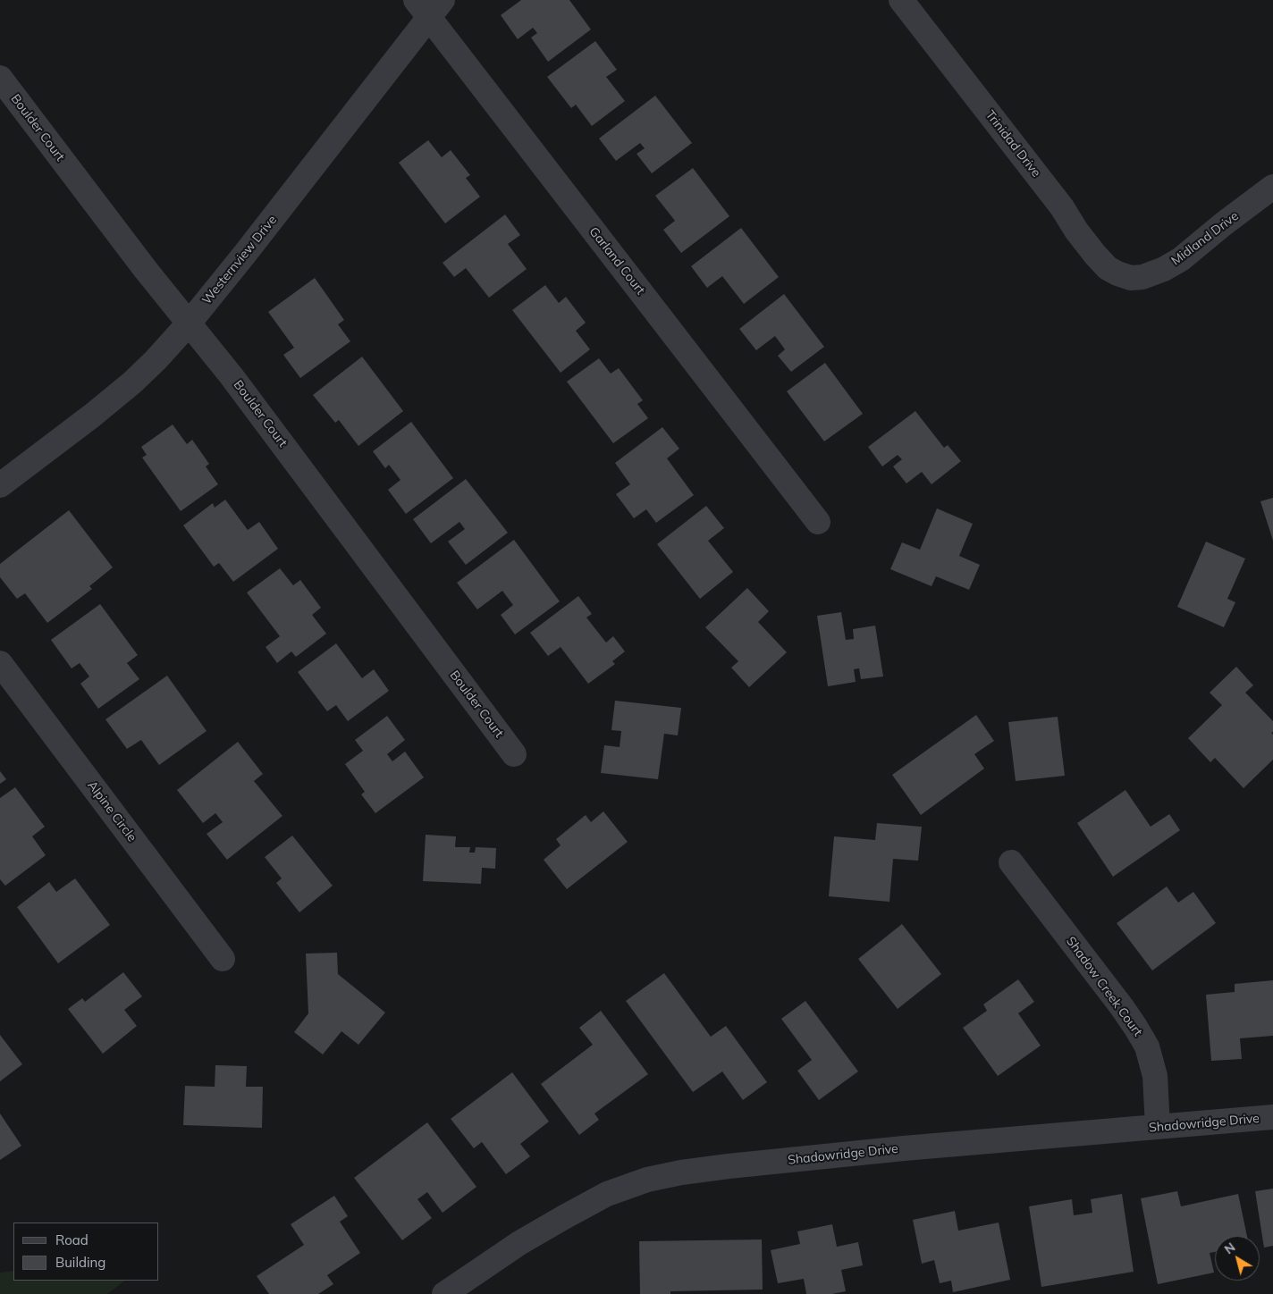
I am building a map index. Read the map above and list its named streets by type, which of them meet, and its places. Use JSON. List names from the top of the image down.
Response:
{
  "streets": {
    "street": [
      "Boulder Court",
      "Trinidad Drive",
      "Midland Drive",
      "Westernview Drive",
      "Garland Court",
      "Alpine Circle",
      "Shadow Creek Court",
      "Shadowridge Drive"
    ]
  },
  "crossings": [
    ["Boulder Court", "Westernview Drive"],
    ["Trinidad Drive", "Midland Drive"],
    ["Westernview Drive", "Garland Court"],
    ["Shadow Creek Court", "Shadowridge Drive"]
  ],
  "legend": ["Road", "Building"],
  "north": "top left"
}
